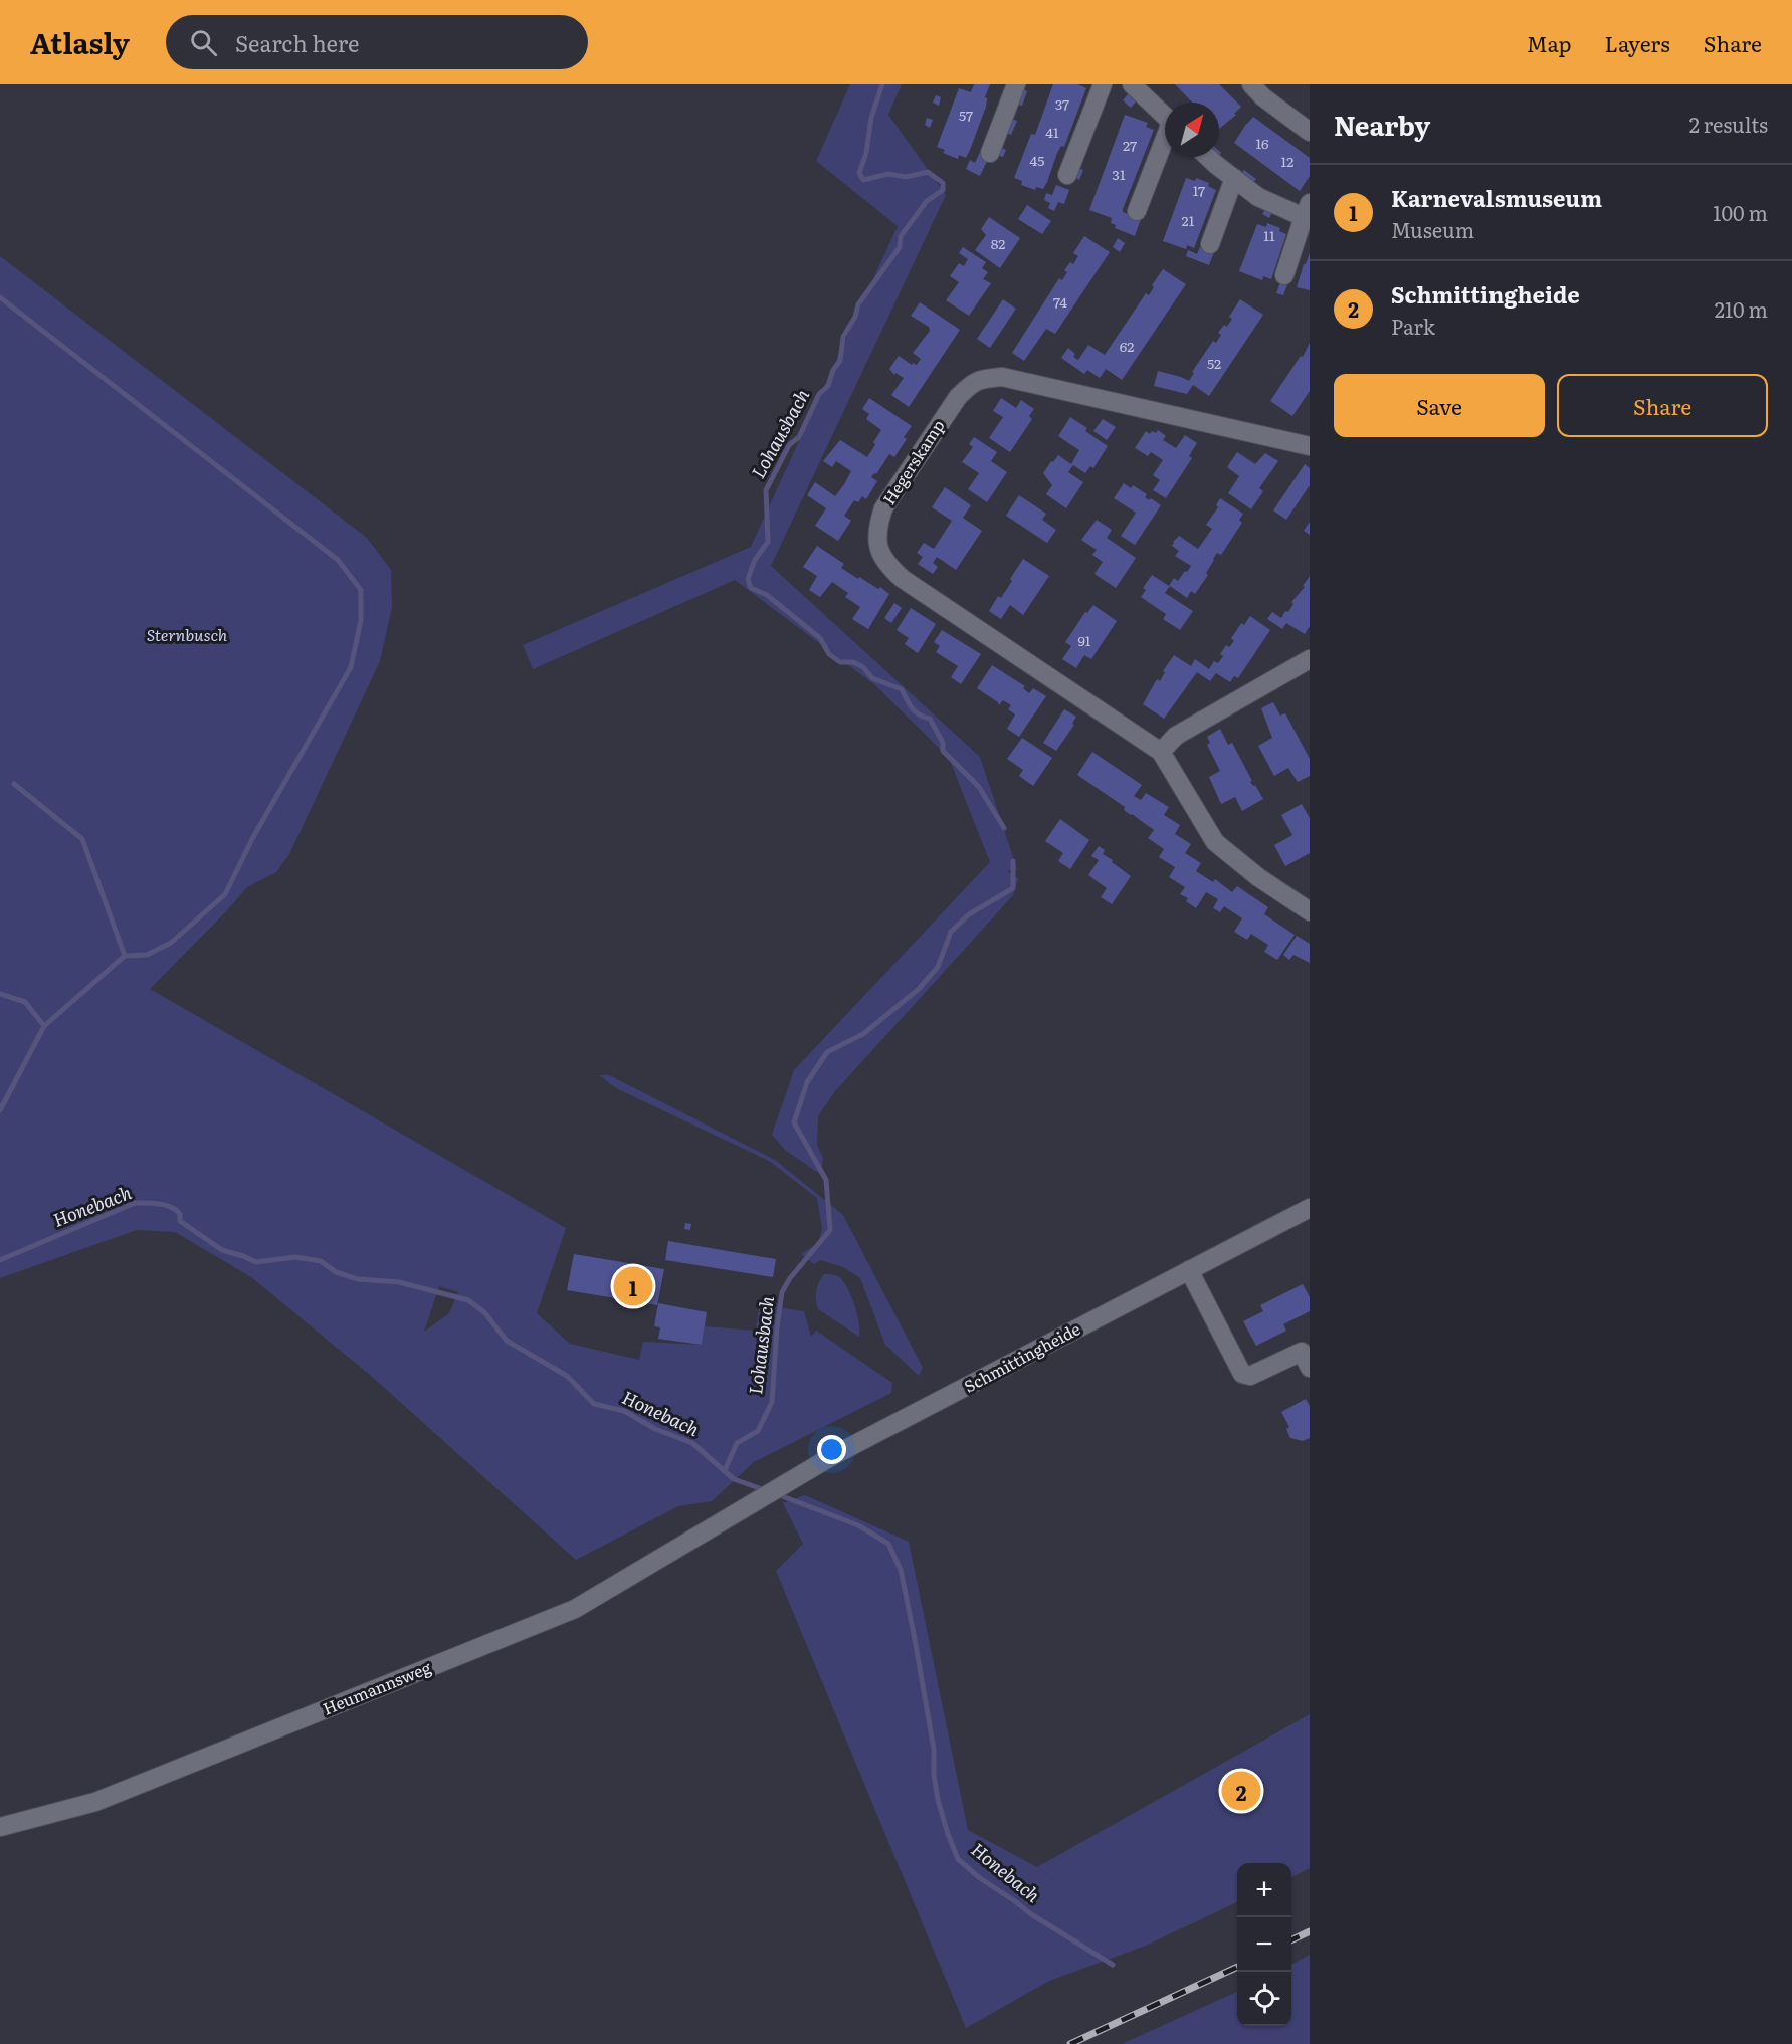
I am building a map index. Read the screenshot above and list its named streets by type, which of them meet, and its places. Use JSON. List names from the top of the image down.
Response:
{
  "streets": {
    "street": ["Hegerskamp", "Schmittingheide", "Heumannsweg"]
  },
  "crossings": [
    ["Schmittingheide", "Heumannsweg"]
  ],
  "water": ["Lohausbach", "Honebach"],
  "parks": ["Sternbusch"],
  "house_numbers": [
    "37",
    "57",
    "41",
    "16",
    "27",
    "45",
    "12",
    "31",
    "17",
    "21",
    "11",
    "82",
    "74",
    "62",
    "52",
    "91"
  ],
  "north": "top right",
  "page": {
    "header": "Atlasly",
    "search": "Search here",
    "nav": ["Map", "Layers", "Share"],
    "heading": ["Nearby", "2 results"],
    "list": [
      {
        "mark": "1",
        "name": "Karnevalsmuseum",
        "note": "Museum",
        "value": "100 m"
      },
      {
        "mark": "2",
        "name": "Schmittingheide",
        "note": "Park",
        "value": "210 m"
      }
    ],
    "buttons": ["Save", "Share"],
    "pins": ["1", "2"],
    "map_buttons": ["+", "−"]
  }
}
